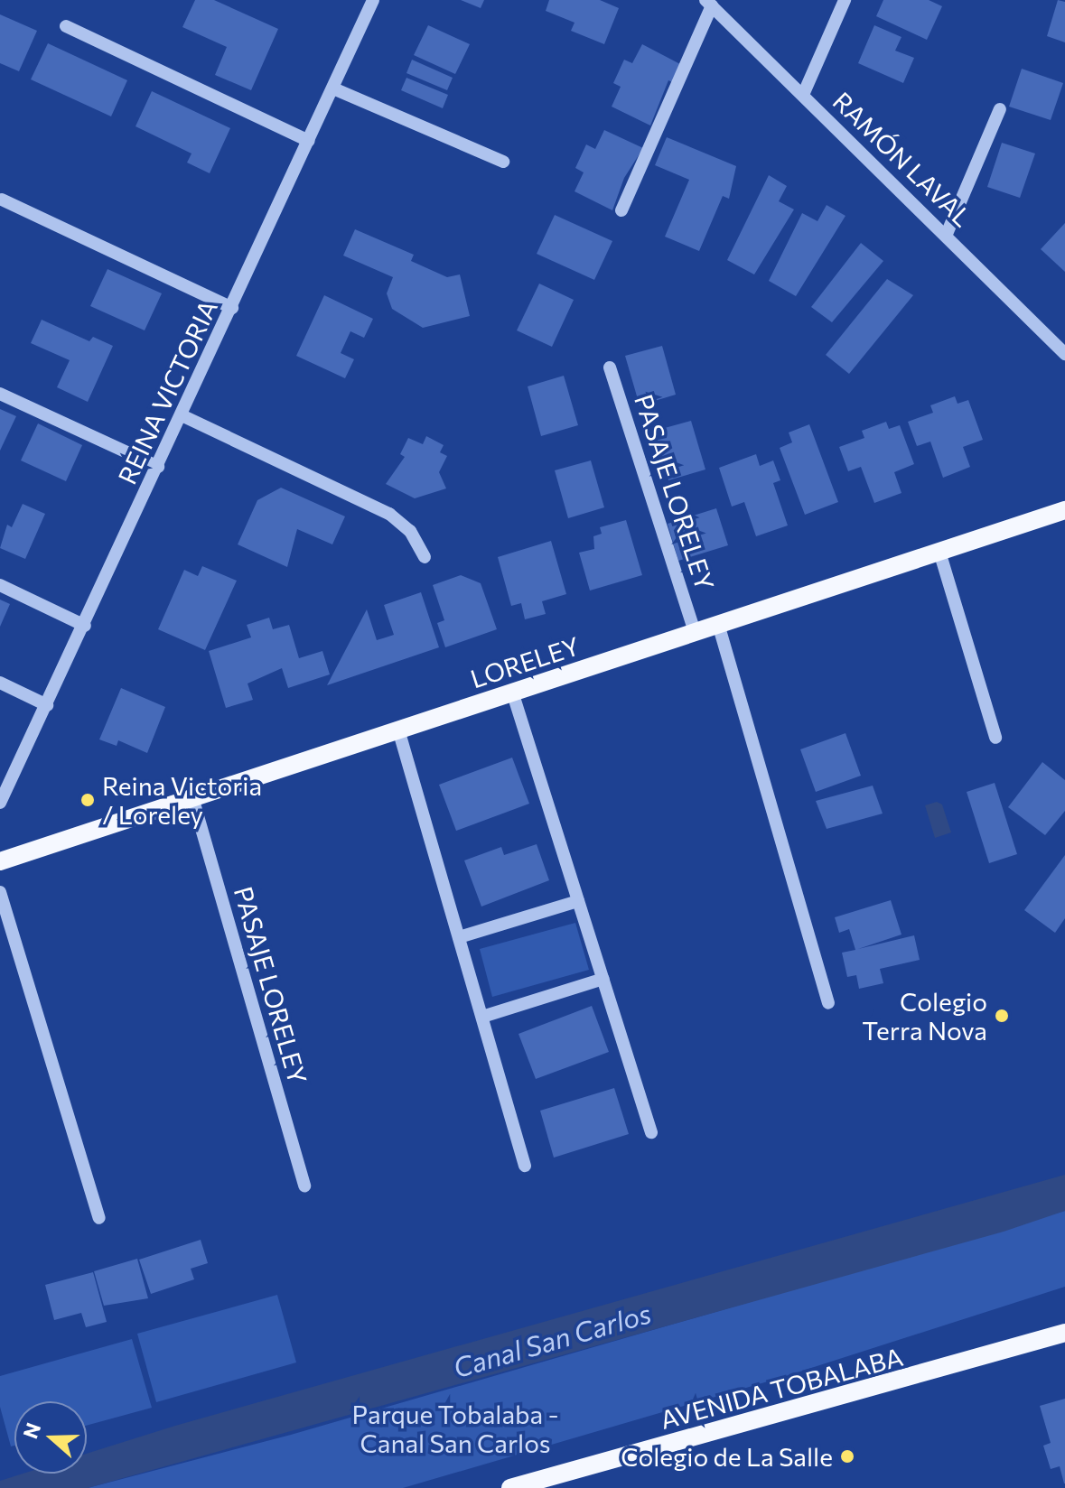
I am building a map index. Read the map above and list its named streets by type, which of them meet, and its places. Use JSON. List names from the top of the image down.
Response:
{
  "streets": {
    "main road": ["LORELEY", "AVENIDA TOBALABA"],
    "street": ["RAMÓN LAVAL", "REINA VICTORIA", "PASAJE LORELEY"]
  },
  "crossings": [
    ["PASAJE LORELEY", "LORELEY"]
  ],
  "water": ["Canal San Carlos"],
  "parks": ["Parque Tobalaba - Canal San Carlos"],
  "places": ["Reina Victoria / Loreley", "Colegio Terra Nova", "Colegio de La Salle"],
  "north": "left"
}
